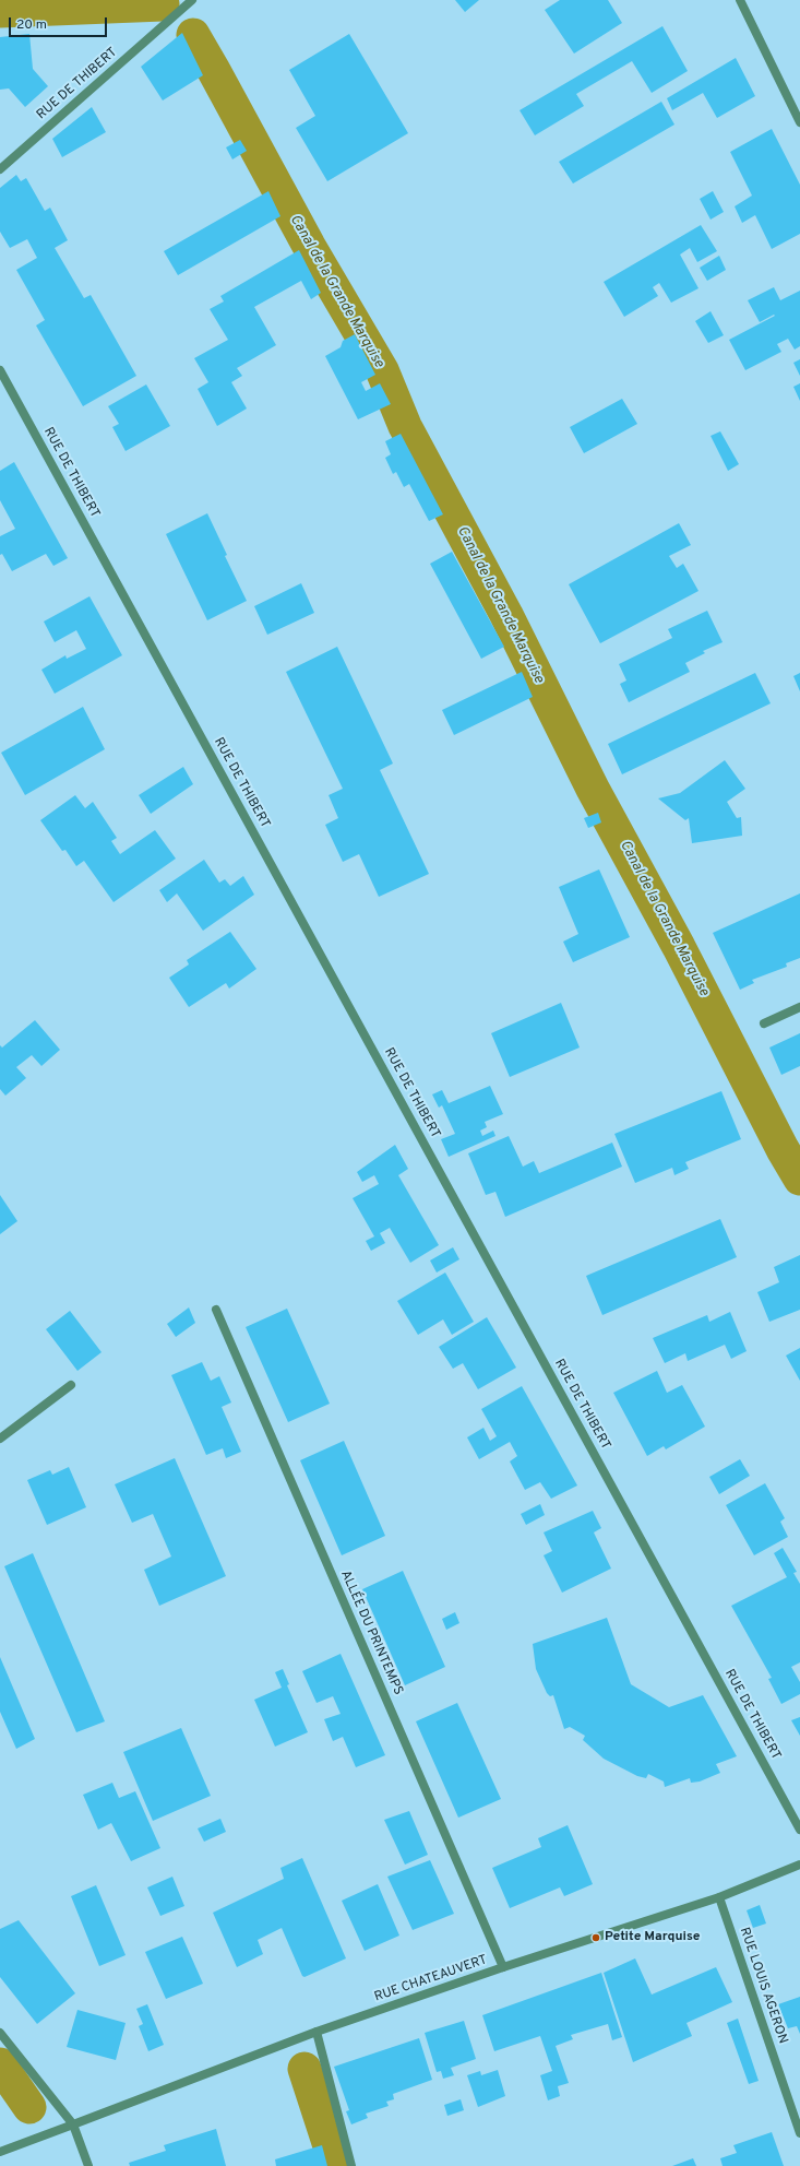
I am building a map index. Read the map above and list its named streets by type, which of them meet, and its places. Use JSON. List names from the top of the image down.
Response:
{
  "streets": {
    "street": [
      "RUE DE THIBERT",
      "ALLÉE DU PRINTEMPS",
      "RUE CHATEAUVERT",
      "RUE LOUIS AGERON"
    ]
  },
  "crossings": [
    ["ALLÉE DU PRINTEMPS", "RUE CHATEAUVERT"],
    ["RUE CHATEAUVERT", "RUE LOUIS AGERON"]
  ],
  "water": ["Canal de la Grande Marquise"],
  "places": ["Petite Marquise"],
  "scale_bar": "20 m"
}
